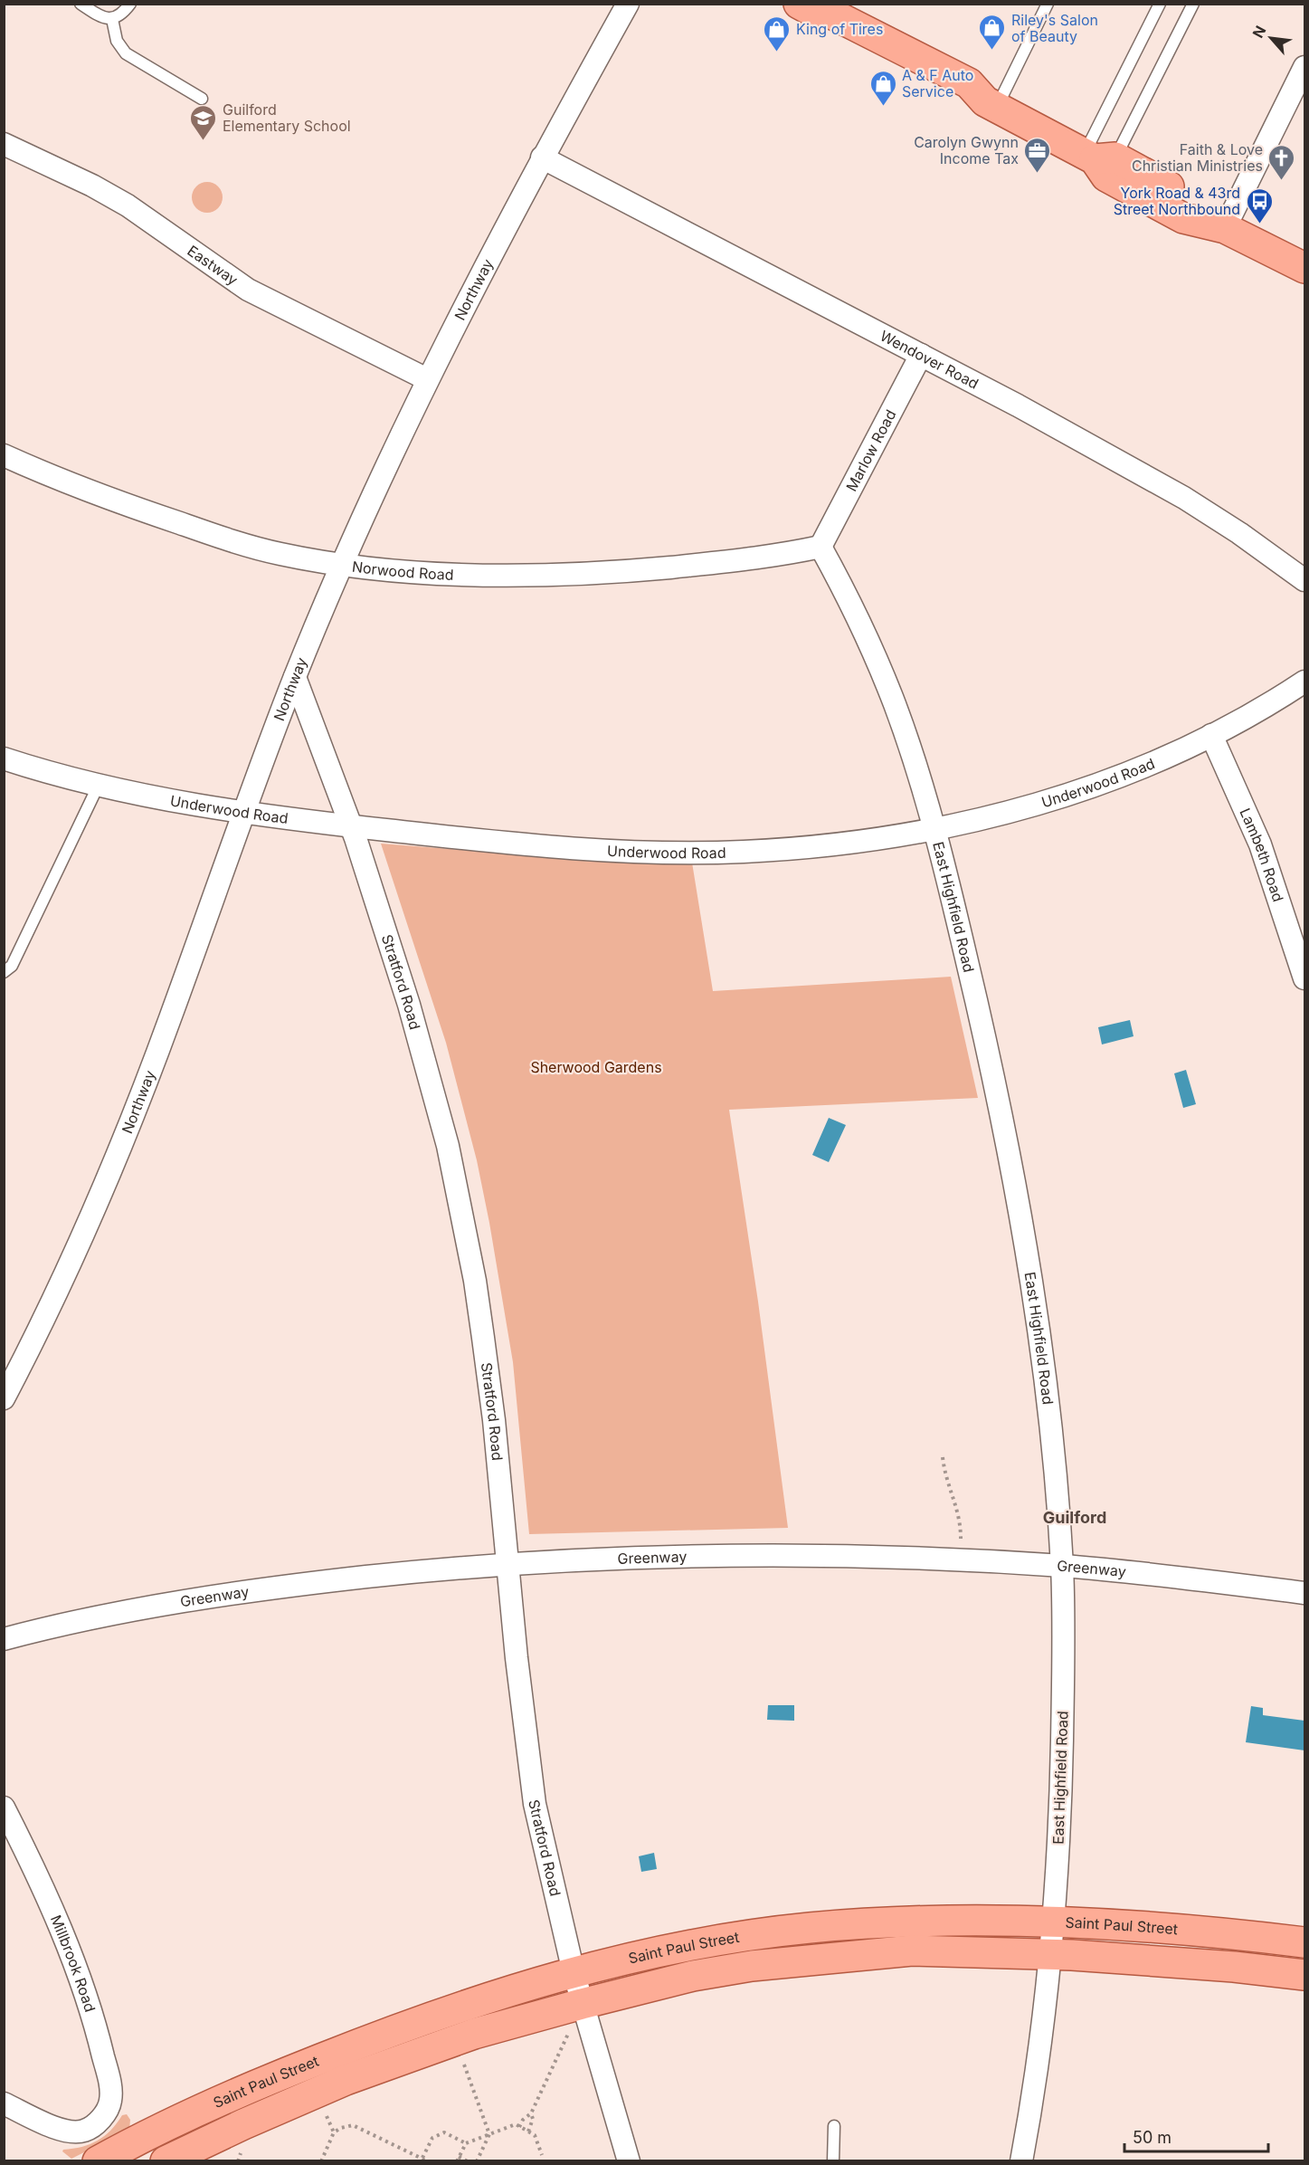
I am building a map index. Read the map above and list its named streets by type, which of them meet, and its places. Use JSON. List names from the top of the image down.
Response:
{
  "streets": {
    "main road": ["Saint Paul Street"],
    "street": [
      "Eastway",
      "Northway",
      "Wendover Road",
      "Marlow Road",
      "Norwood Road",
      "Underwood Road",
      "Lambeth Road",
      "East Highfield Road",
      "Stratford Road",
      "Greenway",
      "Millbrook Road"
    ]
  },
  "crossings": [
    ["Eastway", "Northway"],
    ["Northway", "Wendover Road"],
    ["Northway", "Norwood Road"],
    ["Northway", "Underwood Road"],
    ["Northway", "Stratford Road"],
    ["Wendover Road", "Marlow Road"],
    ["Marlow Road", "Norwood Road"],
    ["Marlow Road", "East Highfield Road"],
    ["Norwood Road", "East Highfield Road"],
    ["Underwood Road", "Lambeth Road"],
    ["Underwood Road", "East Highfield Road"],
    ["Underwood Road", "Stratford Road"],
    ["East Highfield Road", "Greenway"],
    ["East Highfield Road", "Saint Paul Street"],
    ["Stratford Road", "Greenway"],
    ["Stratford Road", "Saint Paul Street"]
  ],
  "districts": ["Guilford"],
  "parks": ["Sherwood Gardens"],
  "places": {
    "shop": ["Riley's Salon of Beauty", "King of Tires", "A & F Auto Service"],
    "school or university": ["Guilford Elementary School"],
    "office": ["Carolyn Gwynn Income Tax"],
    "church": ["Faith & Love Christian Ministries"],
    "bus stop": ["York Road & 43rd Street Northbound"]
  },
  "scale_bar": "50 m",
  "north": "top left"
}
